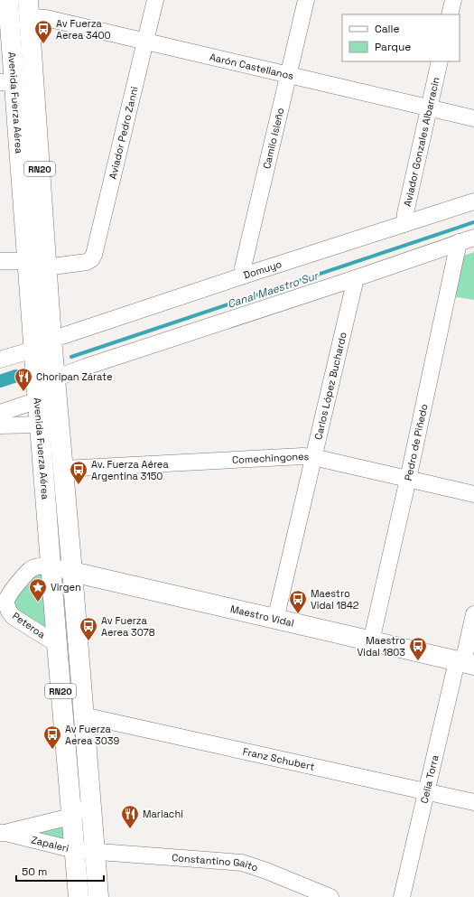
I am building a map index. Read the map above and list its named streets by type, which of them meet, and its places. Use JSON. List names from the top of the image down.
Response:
{
  "streets": {
    "main road": ["Avenida Fuerza Aérea", "RN20", "Maestro Vidal"],
    "street": [
      "Aarón Castellanos",
      "Aviador Pedro Zanni",
      "Camilo Isleño",
      "Aviador Gonzales Albarracín",
      "Domuyo",
      "Carlos López Buchardo",
      "Pedro de Piñedo",
      "Comechingones",
      "Peteroa",
      "Franz Schubert",
      "Celia Torra",
      "Zapaleri",
      "Constantino Gaito"
    ]
  },
  "crossings": [
    ["Aarón Castellanos", "Avenida Fuerza Aérea"],
    ["Aarón Castellanos", "Aviador Pedro Zanni"],
    ["Aarón Castellanos", "Camilo Isleño"],
    ["Aarón Castellanos", "Aviador Gonzales Albarracín"],
    ["Avenida Fuerza Aérea", "Aviador Pedro Zanni"],
    ["Avenida Fuerza Aérea", "Domuyo"],
    ["Avenida Fuerza Aérea", "Comechingones"],
    ["Avenida Fuerza Aérea", "Maestro Vidal"],
    ["Avenida Fuerza Aérea", "Peteroa"],
    ["Avenida Fuerza Aérea", "Franz Schubert"],
    ["Avenida Fuerza Aérea", "Zapaleri"],
    ["Avenida Fuerza Aérea", "Constantino Gaito"],
    ["Camilo Isleño", "Domuyo"],
    ["Aviador Gonzales Albarracín", "Domuyo"],
    ["Carlos López Buchardo", "Comechingones"],
    ["Carlos López Buchardo", "Maestro Vidal"],
    ["Pedro de Piñedo", "Comechingones"],
    ["Pedro de Piñedo", "Maestro Vidal"],
    ["Maestro Vidal", "Peteroa"],
    ["Maestro Vidal", "Celia Torra"],
    ["Franz Schubert", "Celia Torra"],
    ["Zapaleri", "Constantino Gaito"]
  ],
  "water": ["Canal Maestro Sur"],
  "places": {
    "bus stop": [
      "Av Fuerza Aerea 3400",
      "Av. Fuerza Aérea Argentina 3150",
      "Maestro Vidal 1842",
      "Av Fuerza Aerea 3078",
      "Maestro Vidal 1803",
      "Av Fuerza Aerea 3039"
    ],
    "restaurant": ["Choripan Zárate", "Mariachi"],
    "place": ["Virgen"]
  },
  "legend": ["Calle", "Parque"],
  "scale_bar": "50 m"
}
